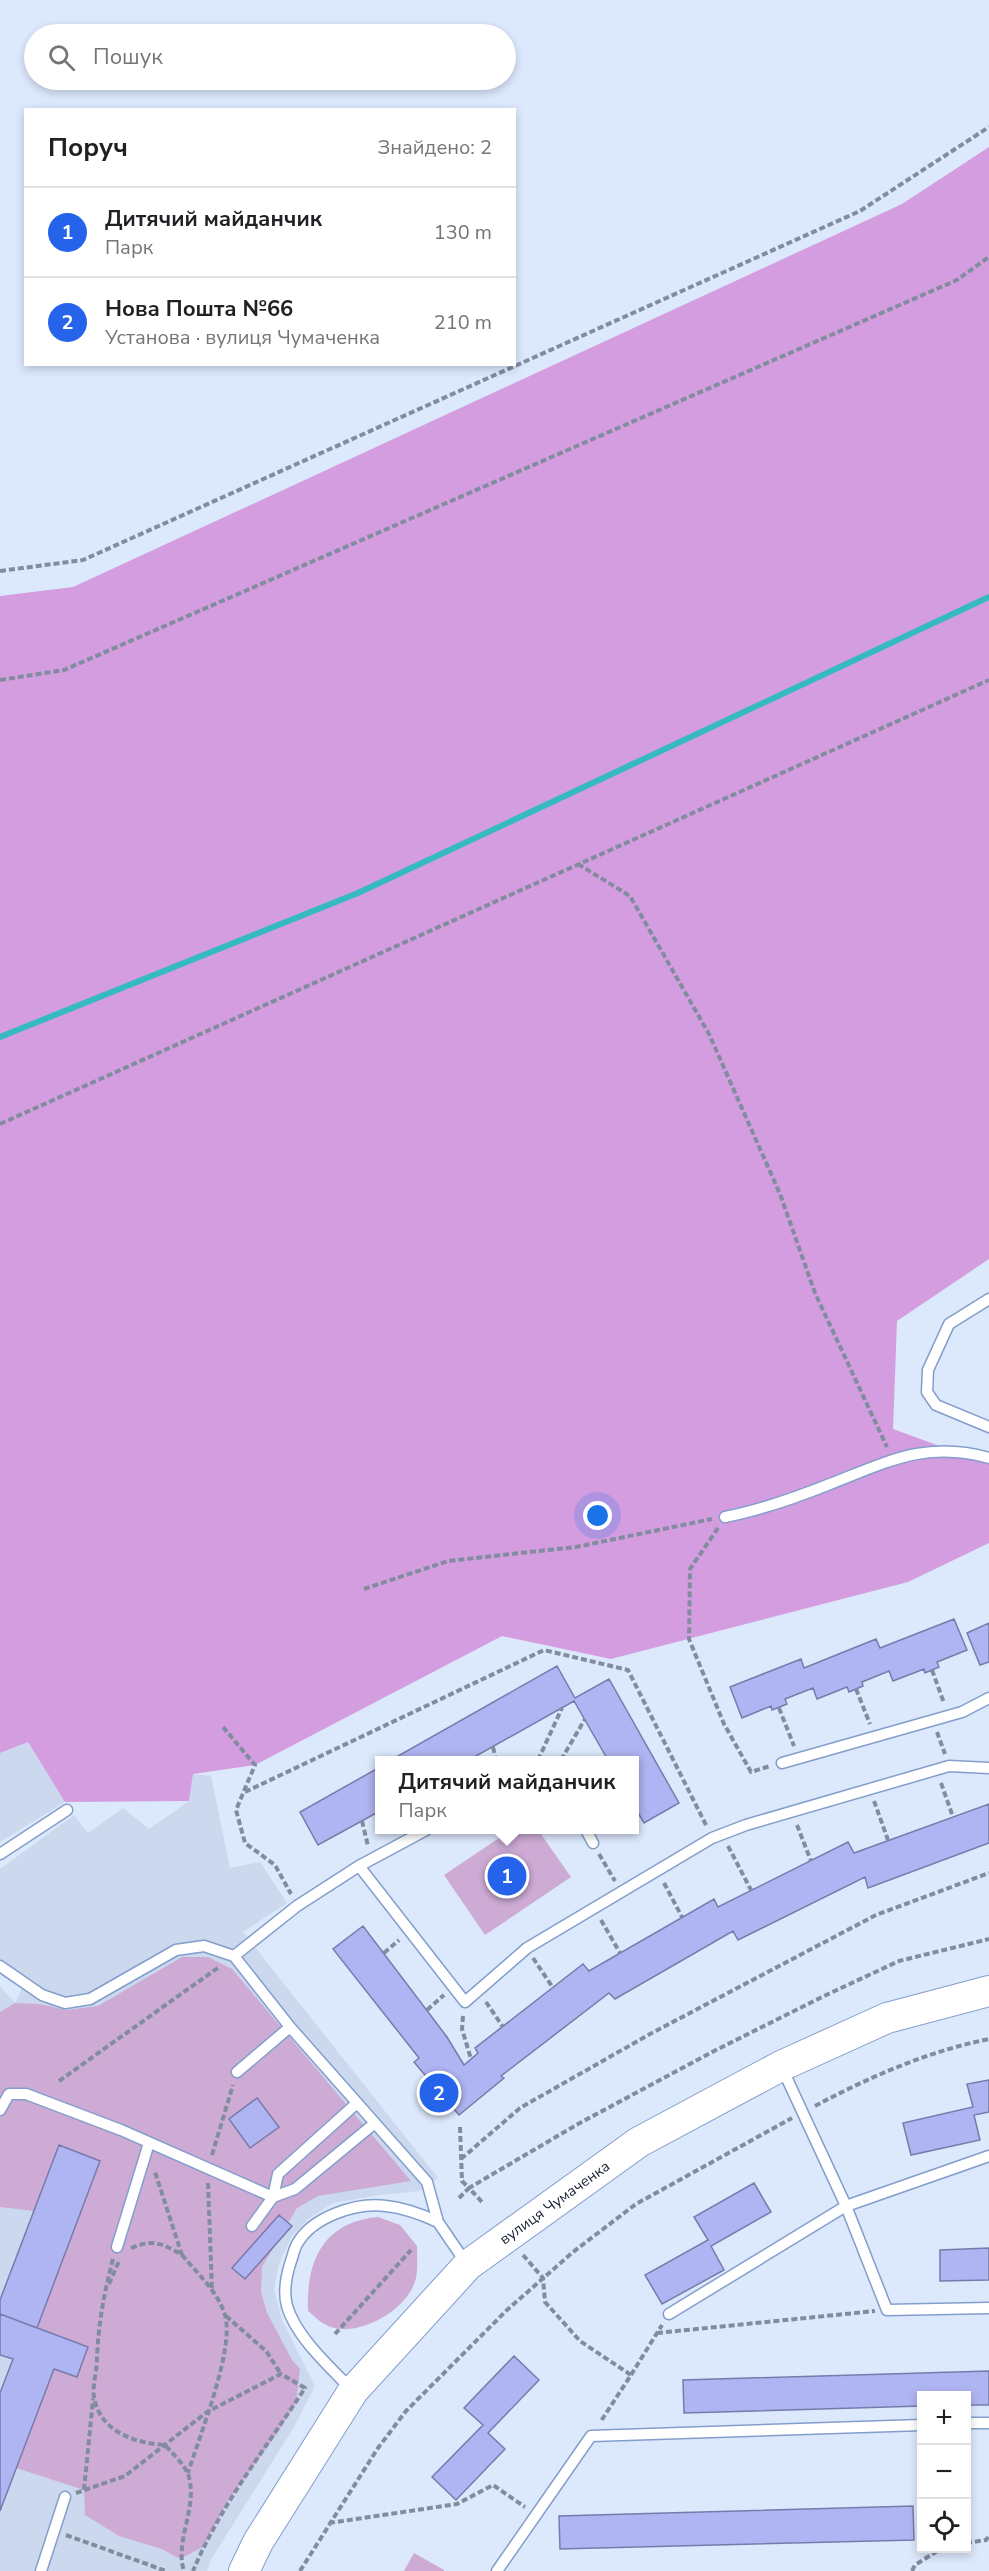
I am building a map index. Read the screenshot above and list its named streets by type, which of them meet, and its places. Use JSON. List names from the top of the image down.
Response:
{
  "streets": {
    "street": ["вулиця Чумаченка"]
  },
  "page": {
    "search": "Пошук",
    "heading": ["Поруч", "Знайдено: 2"],
    "list": [
      {
        "mark": "1",
        "name": "Дитячий майданчик",
        "note": "Парк",
        "value": "130 m"
      },
      {
        "mark": "2",
        "name": "Нова Пошта №66",
        "note": "Установа · вулиця Чумаченка",
        "value": "210 m"
      }
    ],
    "popup": ["Дитячий майданчик", "Парк"],
    "pins": ["1", "2"],
    "map_buttons": ["+", "−"]
  }
}
